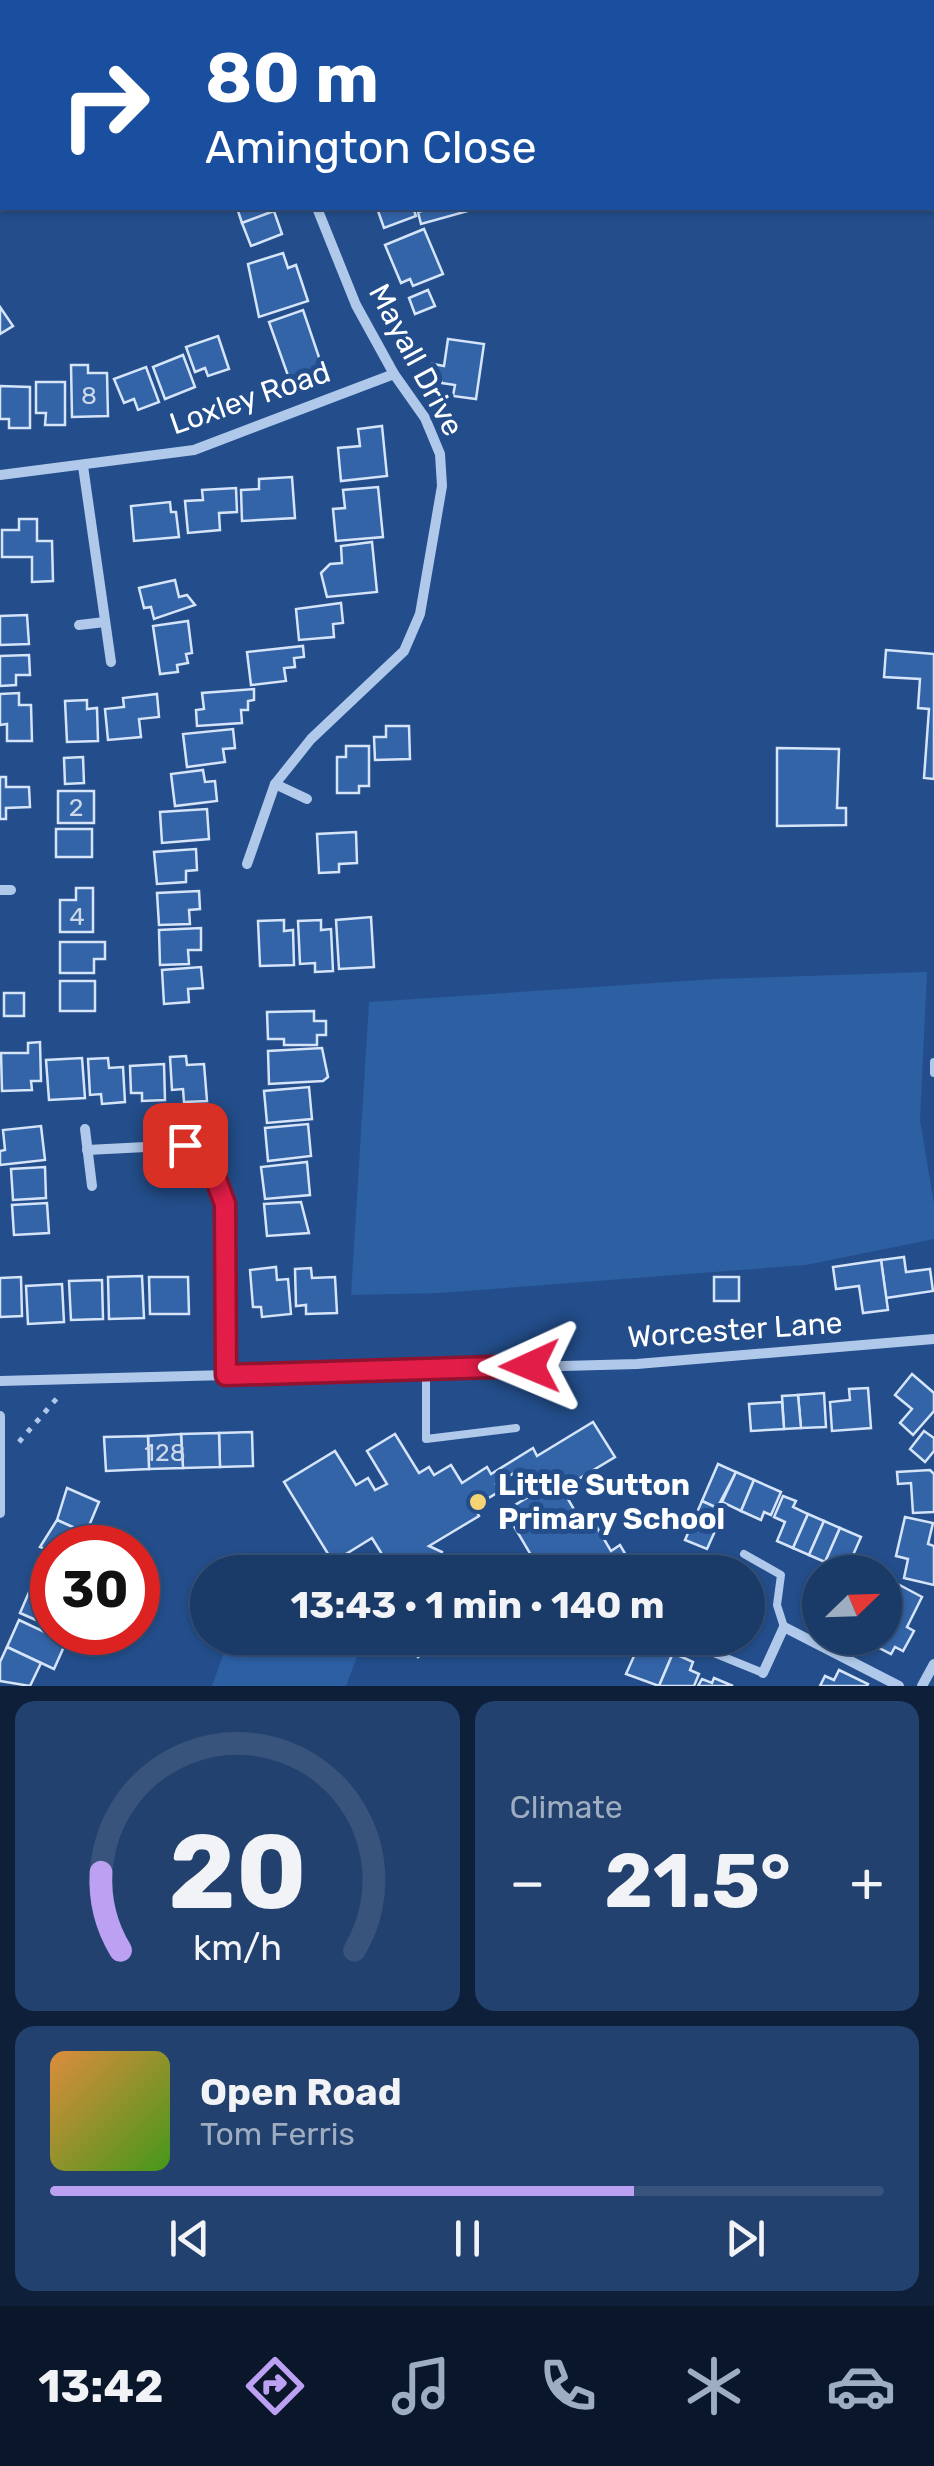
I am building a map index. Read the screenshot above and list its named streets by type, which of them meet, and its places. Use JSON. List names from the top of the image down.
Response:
{
  "streets": {
    "street": ["Mayall Drive", "Loxley Road", "Worcester Lane"]
  },
  "crossings": [
    ["Mayall Drive", "Loxley Road"]
  ],
  "places": ["Little Sutton Primary School"],
  "house_numbers": [
    "8",
    "2",
    "4",
    "128"
  ],
  "north": "top right",
  "page": {
    "turn": ["80 m", "Amington Close"],
    "limit": "30",
    "trip": "13:43 · 1 min · 140 m",
    "tile": "Climate",
    "heat": ["−", "21.5°", "+"],
    "song": ["Open Road", "Tom Ferris"],
    "tabs": "13:42",
    "gauge": ["20", "km/h"]
  }
}
